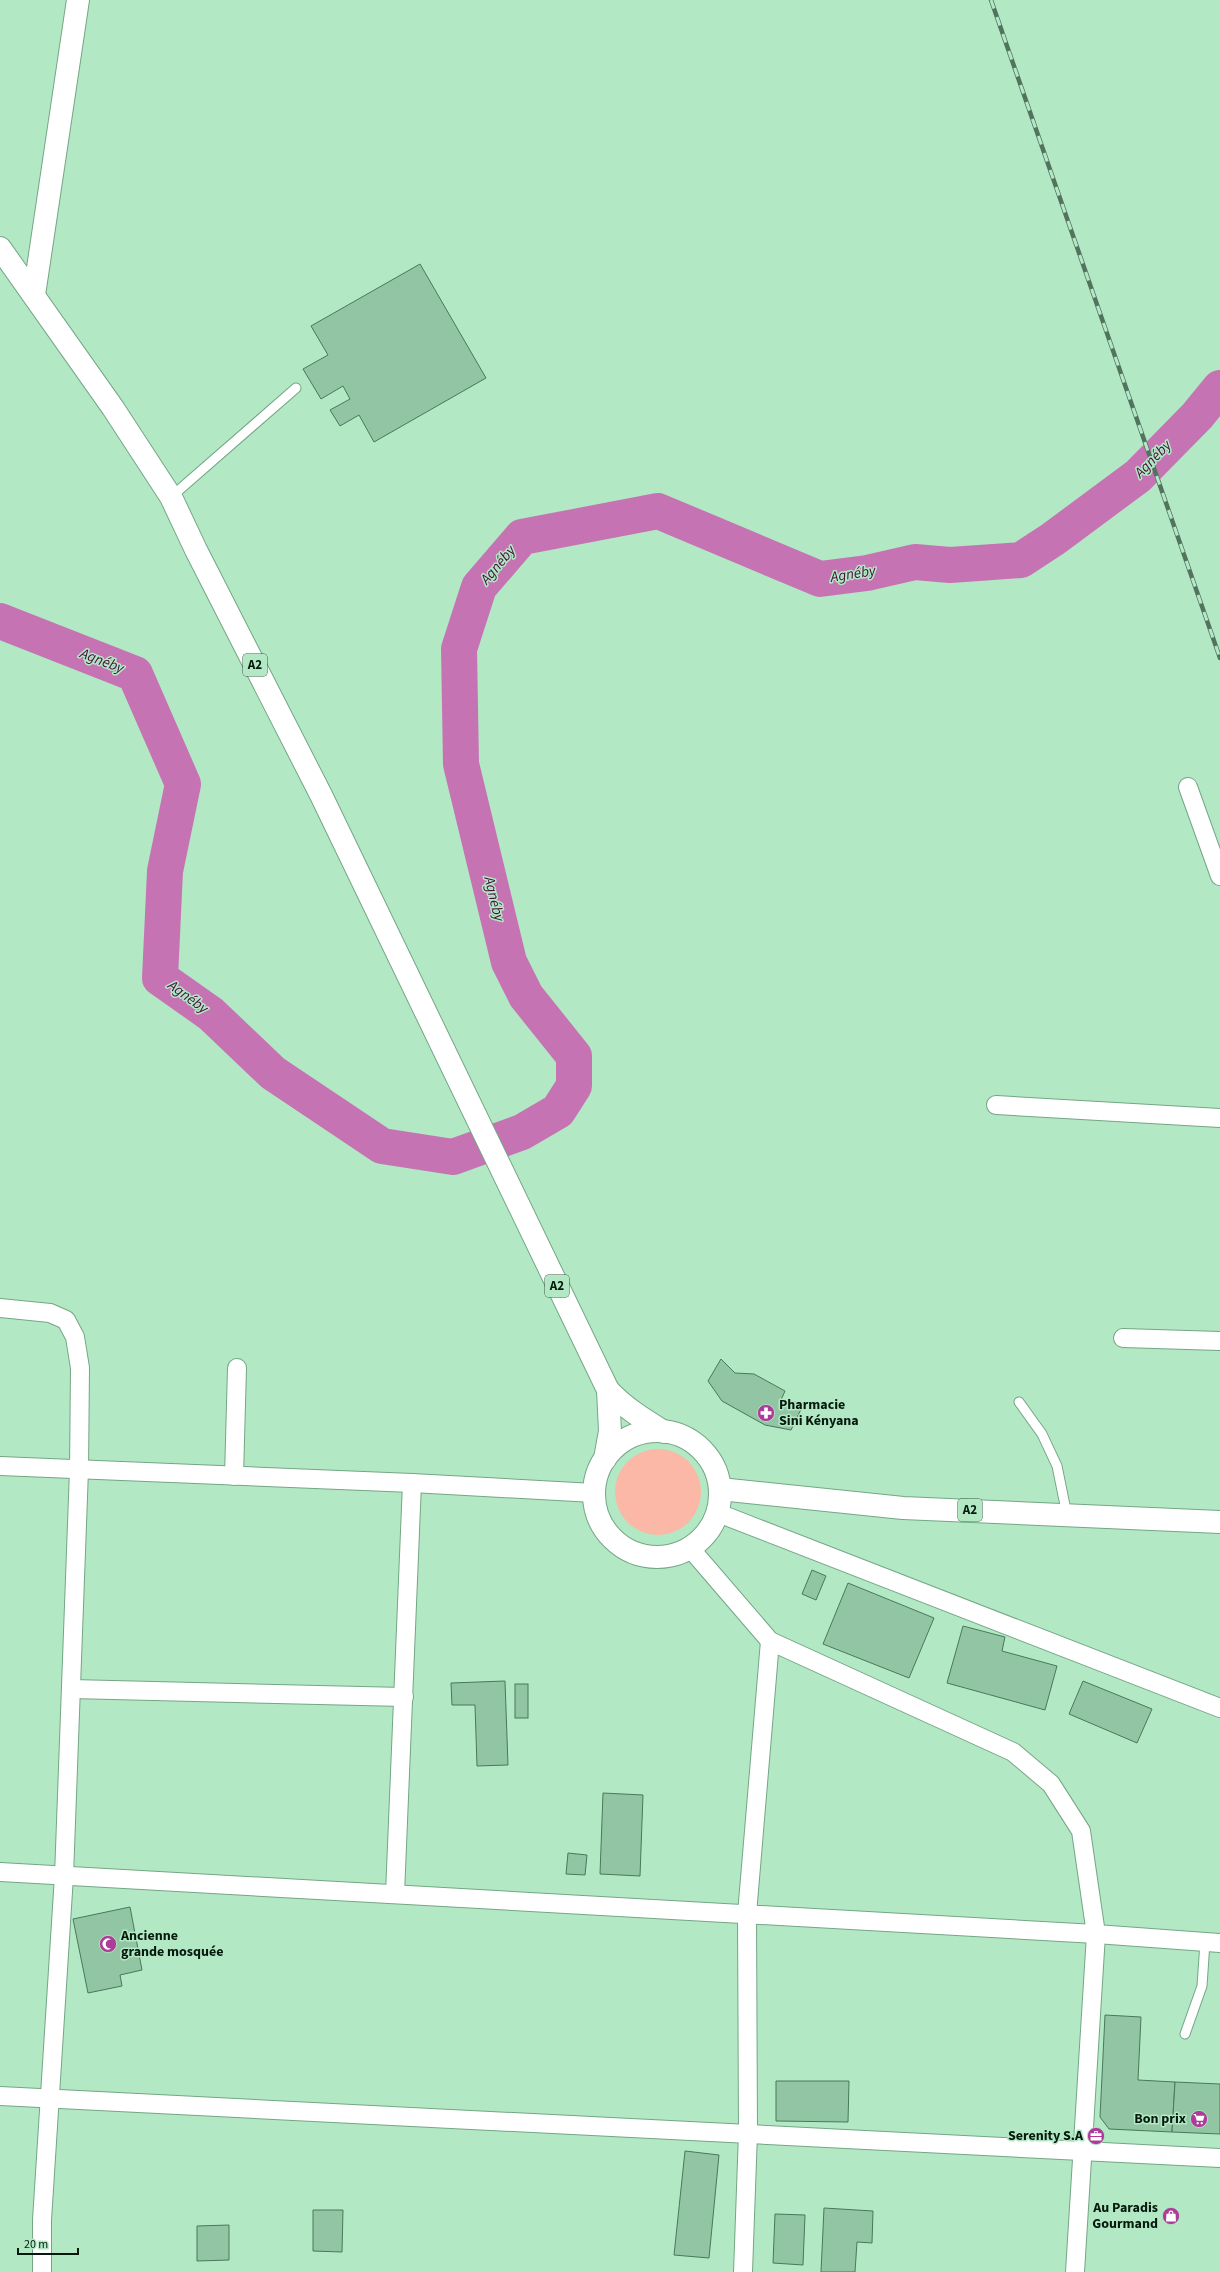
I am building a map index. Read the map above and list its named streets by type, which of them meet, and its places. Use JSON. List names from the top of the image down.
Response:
{
  "streets": {
    "main road": ["A2"]
  },
  "water": ["Agnéby"],
  "places": {
    "pharmacy": ["Pharmacie Sini Kényana"],
    "mosque": ["Ancienne grande mosquée"],
    "supermarket": ["Bon prix"],
    "office": ["Serenity S.A"],
    "shop": ["Au Paradis Gourmand"]
  },
  "scale_bar": "20 m"
}
